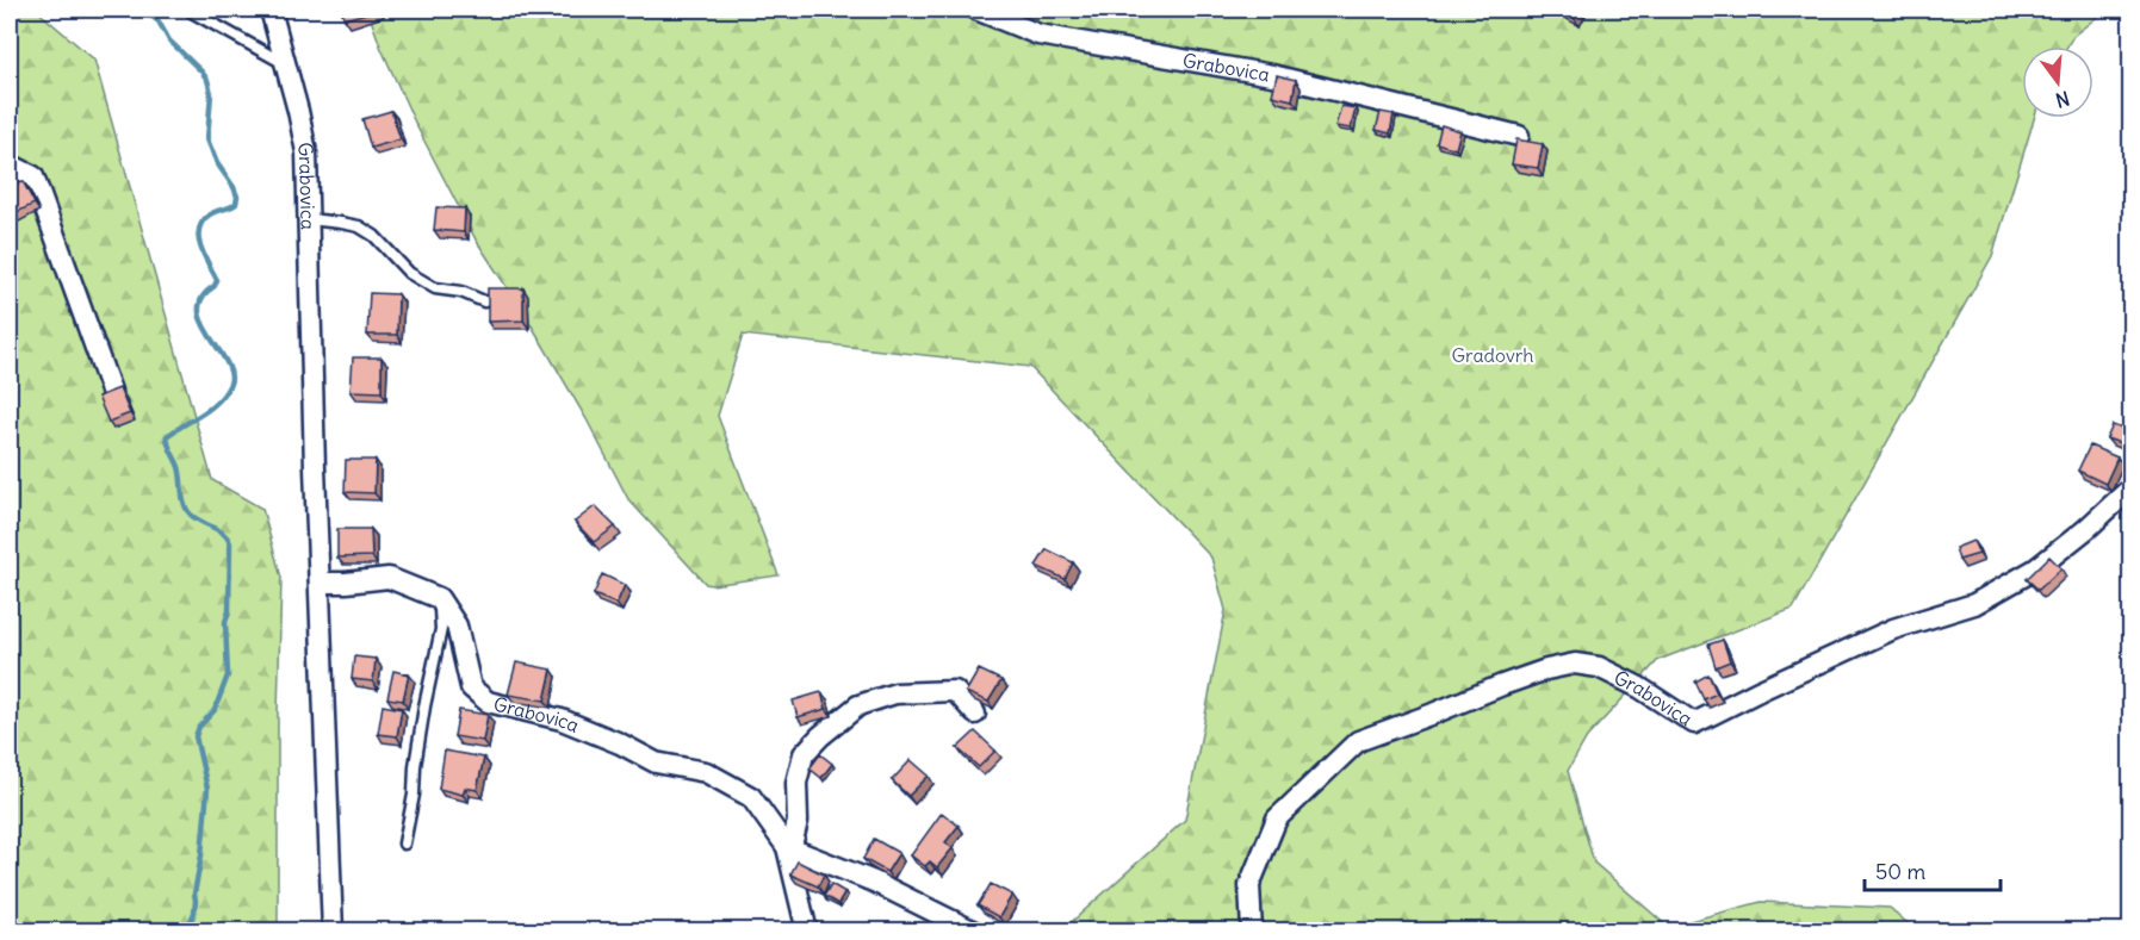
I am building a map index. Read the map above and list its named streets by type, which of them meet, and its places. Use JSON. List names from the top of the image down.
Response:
{
  "streets": {
    "street": ["Grabovica"]
  },
  "parks": ["Gradovrh"],
  "scale_bar": "50 m",
  "north": "bottom"
}
